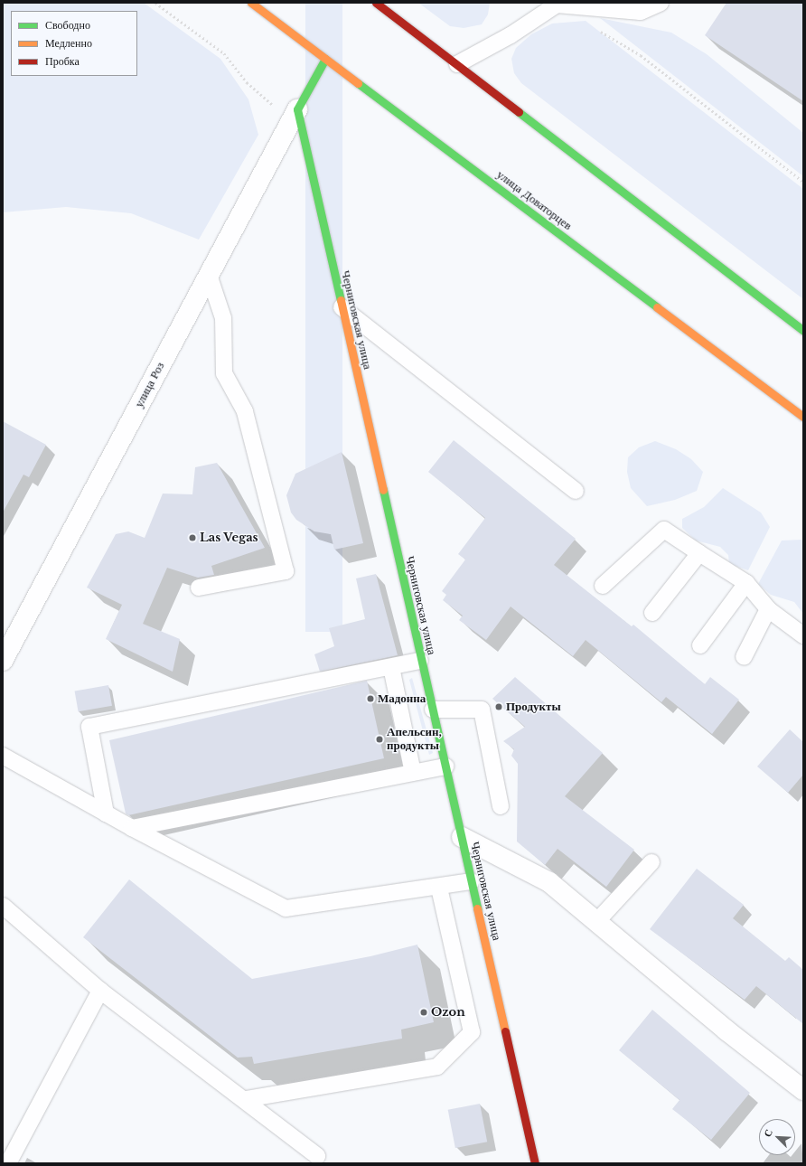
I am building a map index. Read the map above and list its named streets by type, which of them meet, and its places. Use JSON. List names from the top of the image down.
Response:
{
  "streets": {
    "main road": ["улица Доваторцев", "Черниговская улица"],
    "street": ["улица Роз"]
  },
  "crossings": [
    ["Черниговская улица", "улица Роз"]
  ],
  "places": [
    "Las Vegas",
    "Мадонна",
    "Продукты",
    "Апельсин, продукты",
    "Ozon"
  ],
  "legend": ["Свободно", "Медленно", "Пробка"],
  "north": "top left"
}
